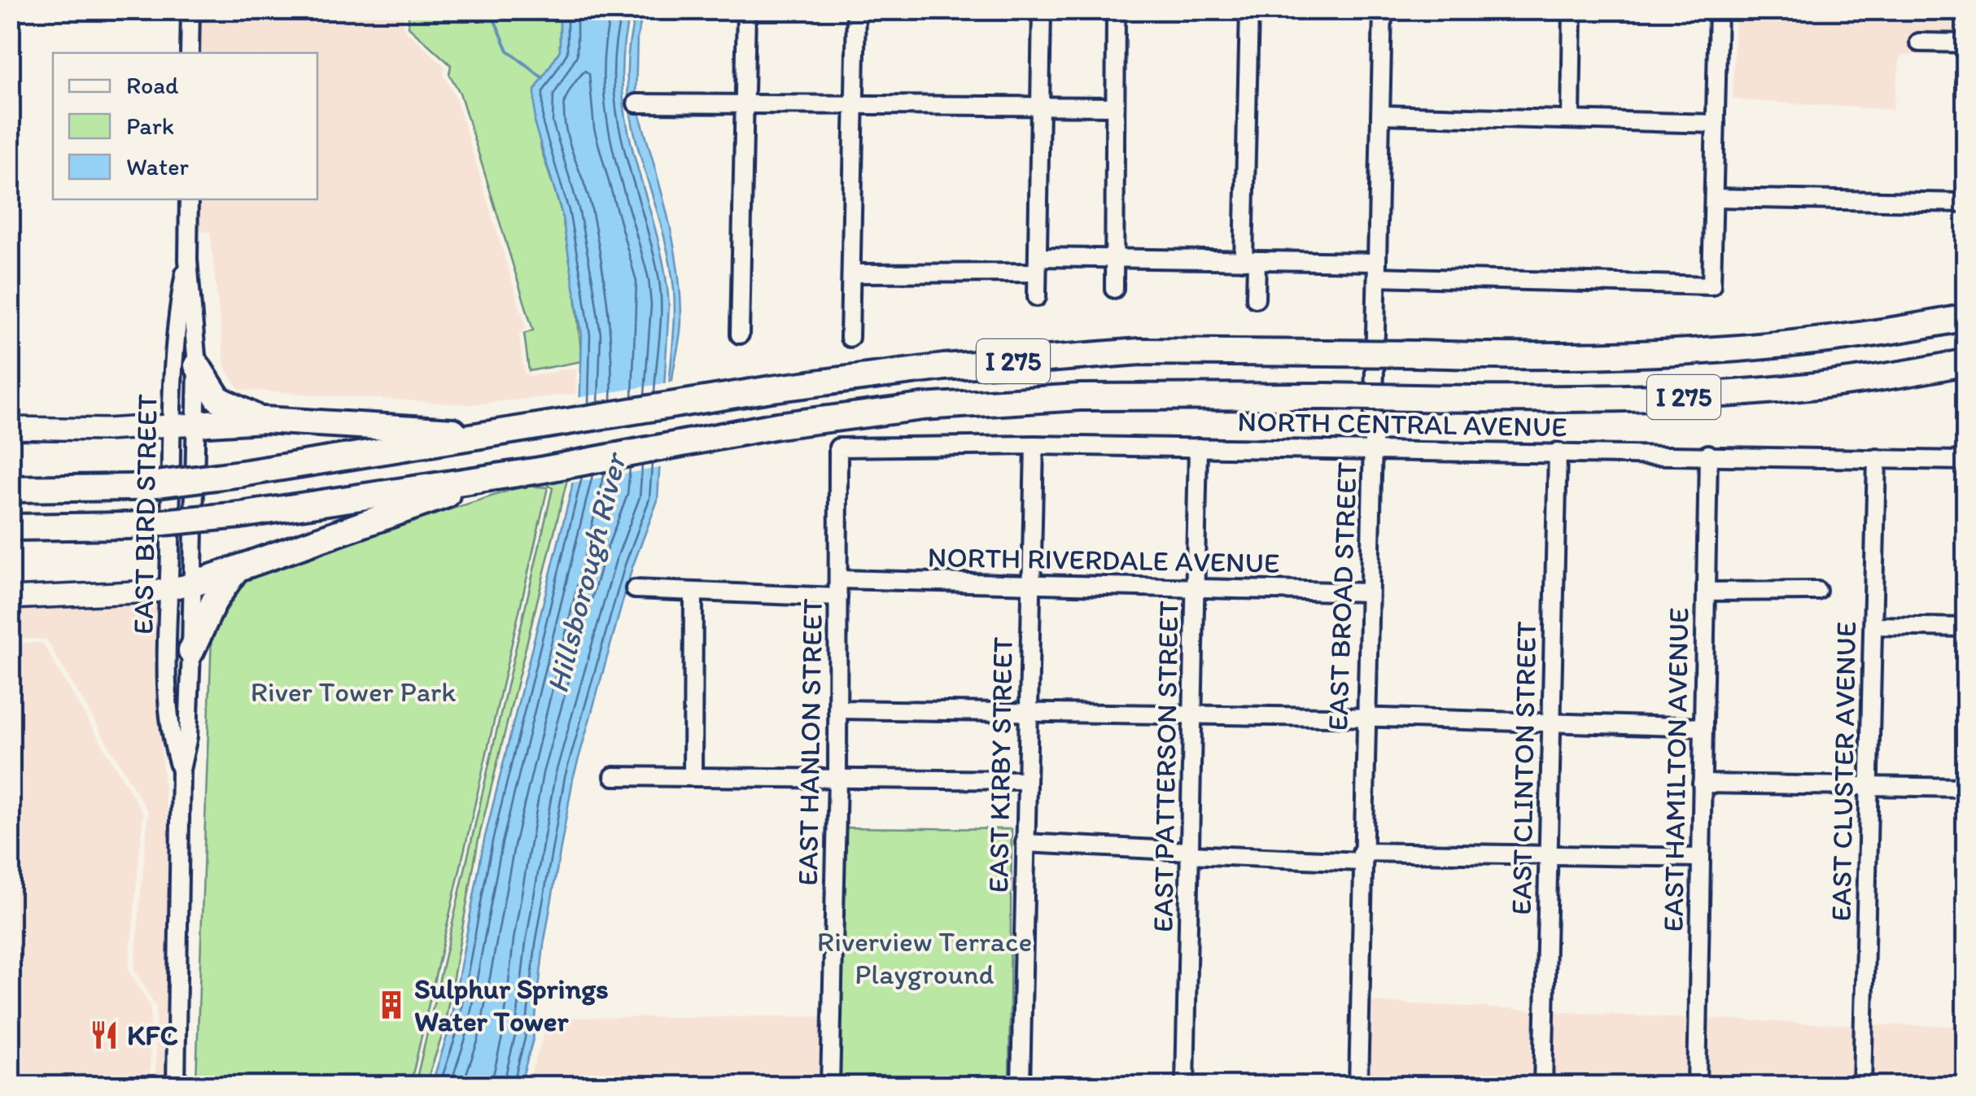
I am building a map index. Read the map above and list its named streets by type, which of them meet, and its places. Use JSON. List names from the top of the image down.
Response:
{
  "streets": {
    "highway": ["I 275"],
    "street": [
      "NORTH CENTRAL AVENUE",
      "EAST BIRD STREET",
      "NORTH RIVERDALE AVENUE",
      "EAST BROAD STREET",
      "EAST HANLON STREET",
      "EAST KIRBY STREET",
      "EAST PATTERSON STREET",
      "EAST CLINTON STREET",
      "EAST HAMILTON AVENUE",
      "EAST CLUSTER AVENUE"
    ]
  },
  "crossings": [
    ["NORTH CENTRAL AVENUE", "EAST BROAD STREET"],
    ["NORTH CENTRAL AVENUE", "EAST HANLON STREET"],
    ["NORTH CENTRAL AVENUE", "EAST KIRBY STREET"],
    ["NORTH CENTRAL AVENUE", "EAST PATTERSON STREET"],
    ["NORTH CENTRAL AVENUE", "EAST CLINTON STREET"],
    ["NORTH CENTRAL AVENUE", "EAST HAMILTON AVENUE"],
    ["NORTH CENTRAL AVENUE", "EAST CLUSTER AVENUE"],
    ["NORTH RIVERDALE AVENUE", "EAST BROAD STREET"],
    ["NORTH RIVERDALE AVENUE", "EAST HANLON STREET"],
    ["NORTH RIVERDALE AVENUE", "EAST KIRBY STREET"],
    ["NORTH RIVERDALE AVENUE", "EAST PATTERSON STREET"]
  ],
  "water": ["Hillsborough River"],
  "parks": ["River Tower Park", "Riverview Terrace Playground"],
  "places": {
    "building": ["Sulphur Springs Water Tower"],
    "restaurant": ["KFC"]
  },
  "legend": ["Road", "Park", "Water"]
}
